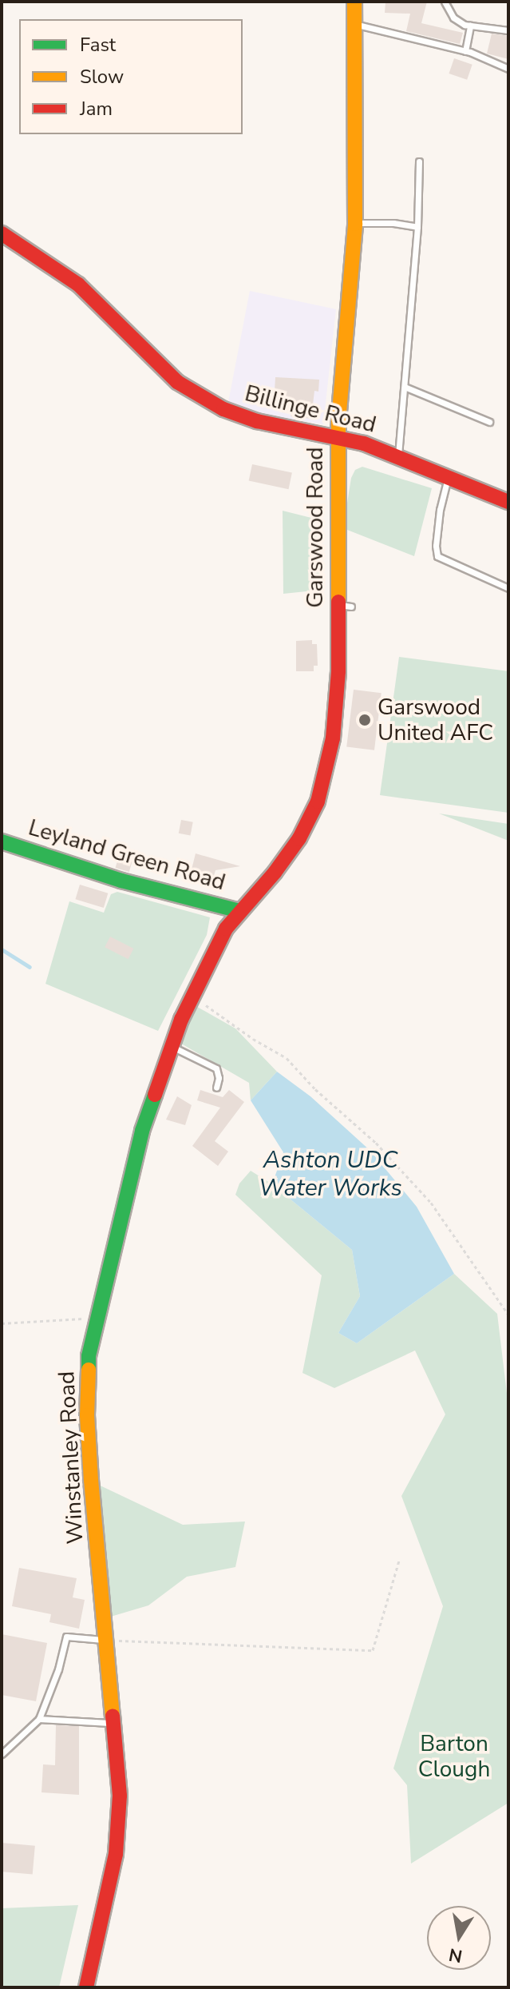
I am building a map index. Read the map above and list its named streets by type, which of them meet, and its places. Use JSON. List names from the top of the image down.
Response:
{
  "streets": {
    "street": [
      "Billinge Road",
      "Garswood Road",
      "Leyland Green Road",
      "Winstanley Road"
    ]
  },
  "crossings": [
    ["Billinge Road", "Garswood Road"],
    ["Garswood Road", "Leyland Green Road"],
    ["Garswood Road", "Winstanley Road"],
    ["Leyland Green Road", "Winstanley Road"]
  ],
  "water": ["Ashton UDC Water Works"],
  "parks": ["Barton Clough"],
  "places": ["Garswood United AFC"],
  "legend": ["Fast", "Slow", "Jam"],
  "north": "bottom"
}
